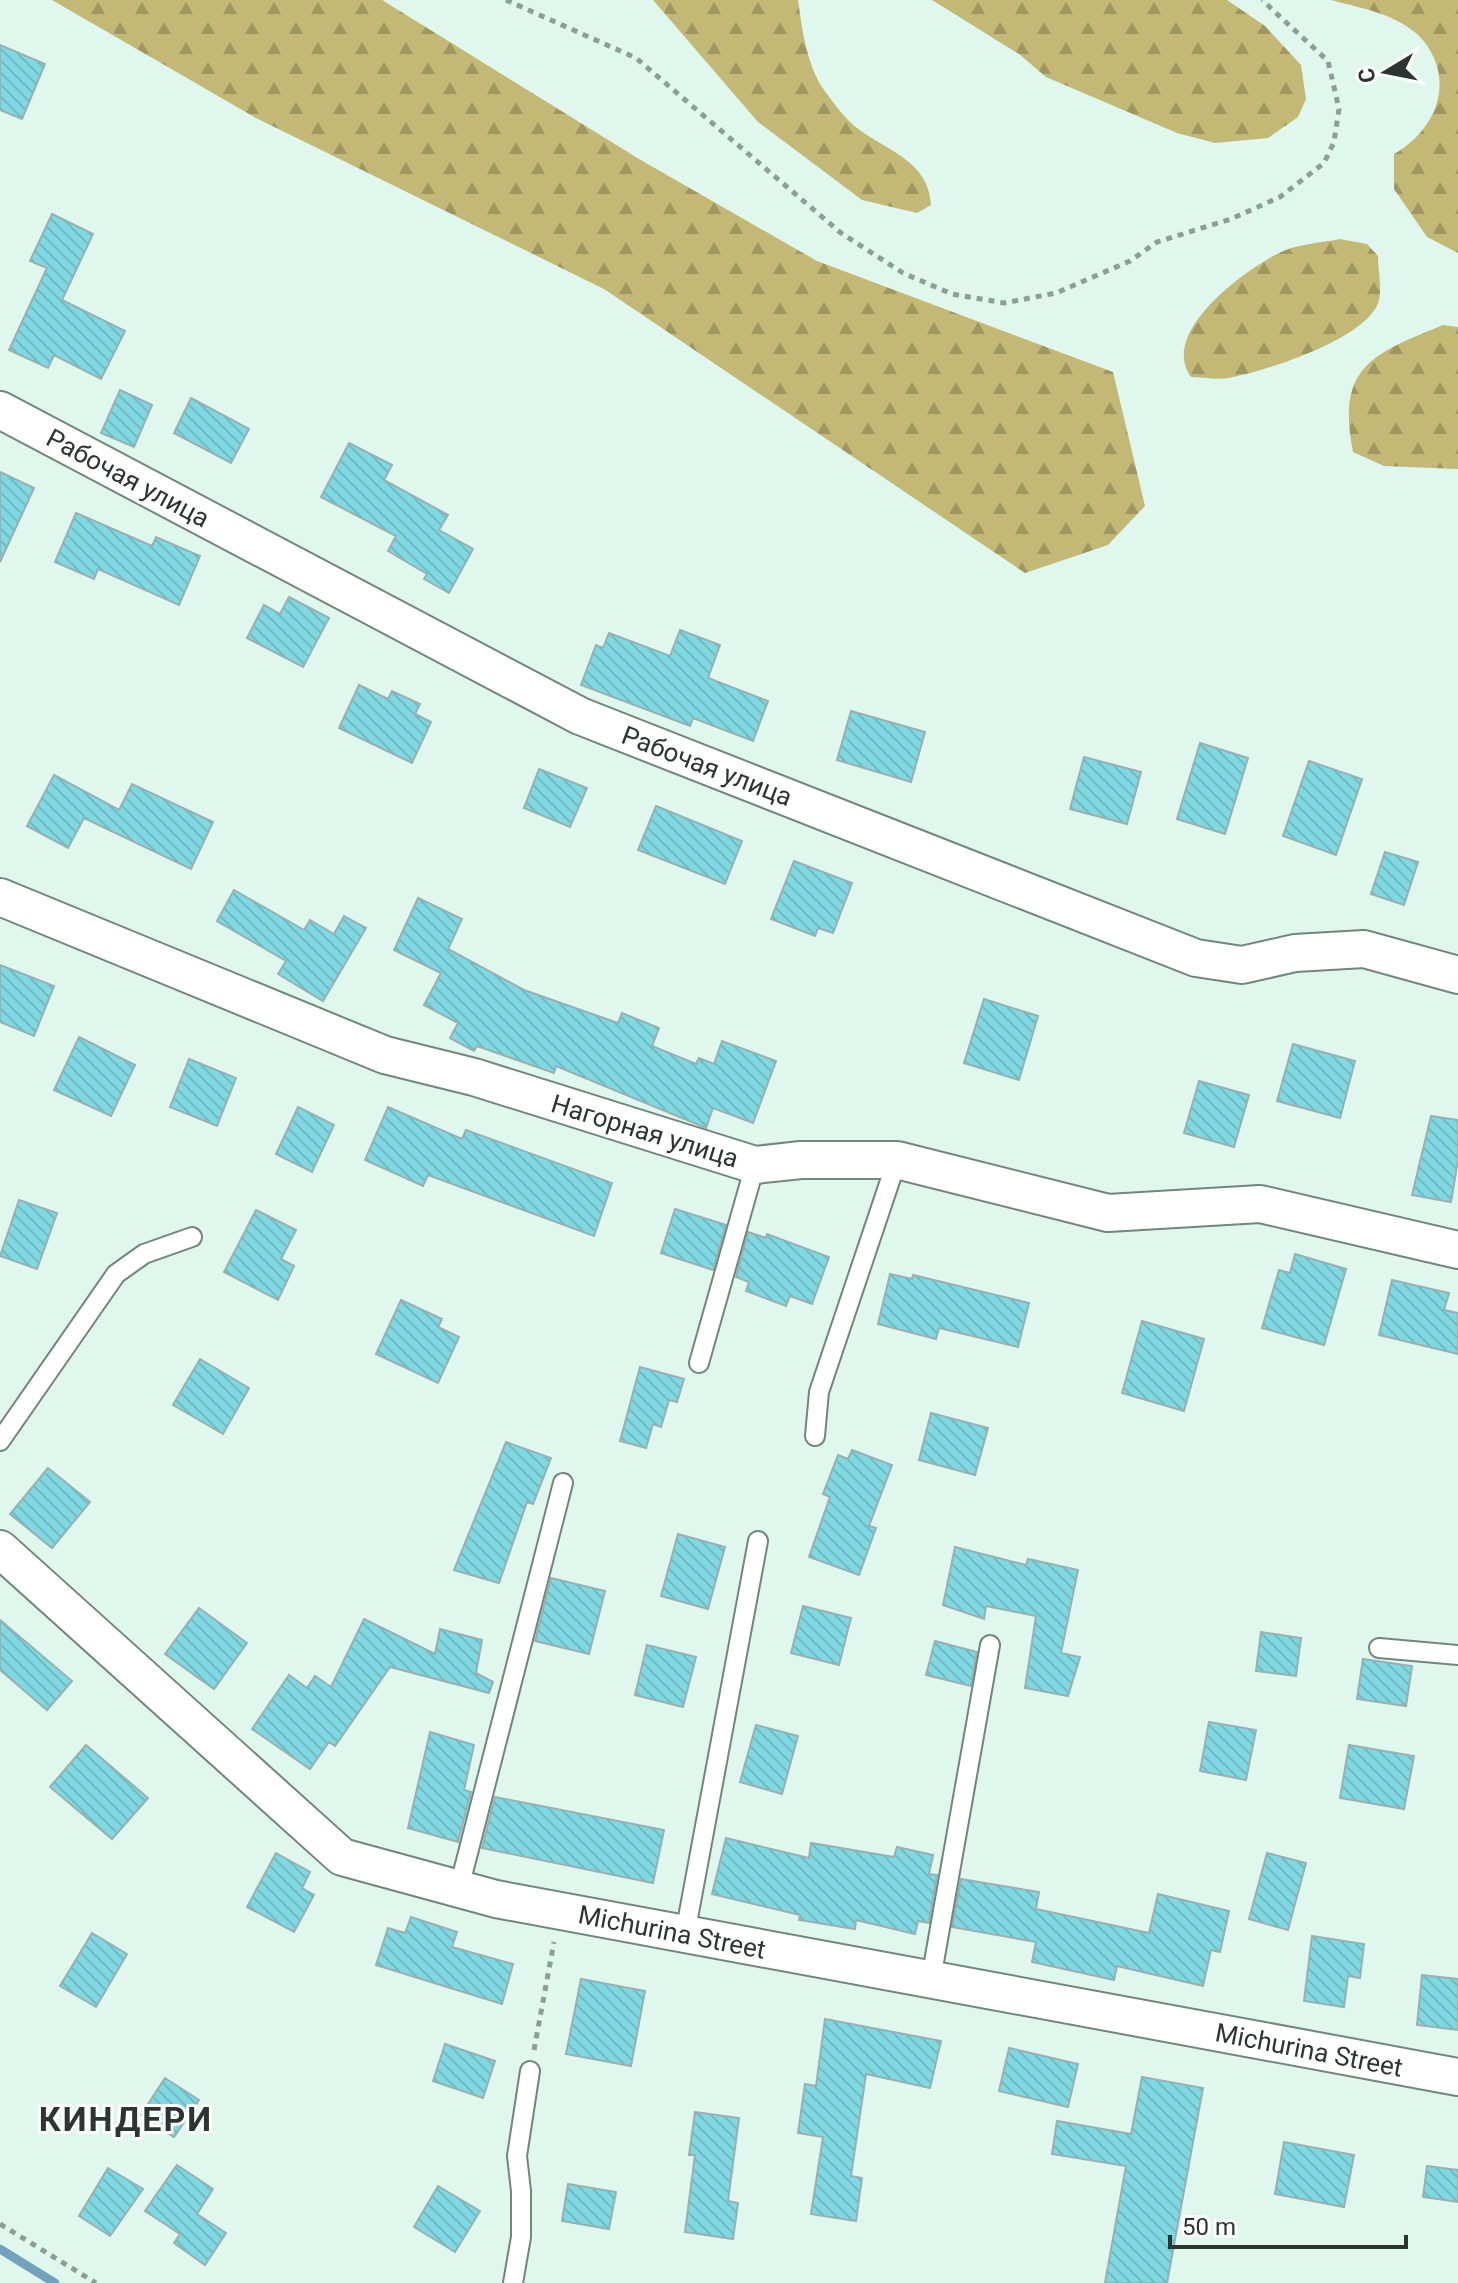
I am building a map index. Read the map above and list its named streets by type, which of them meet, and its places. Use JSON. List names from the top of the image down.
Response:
{
  "streets": {
    "street": ["Рабочая улица", "Нагорная улица", "Michurina Street"]
  },
  "districts": ["КИНДЕРИ"],
  "scale_bar": "50 m",
  "north": "left"
}
